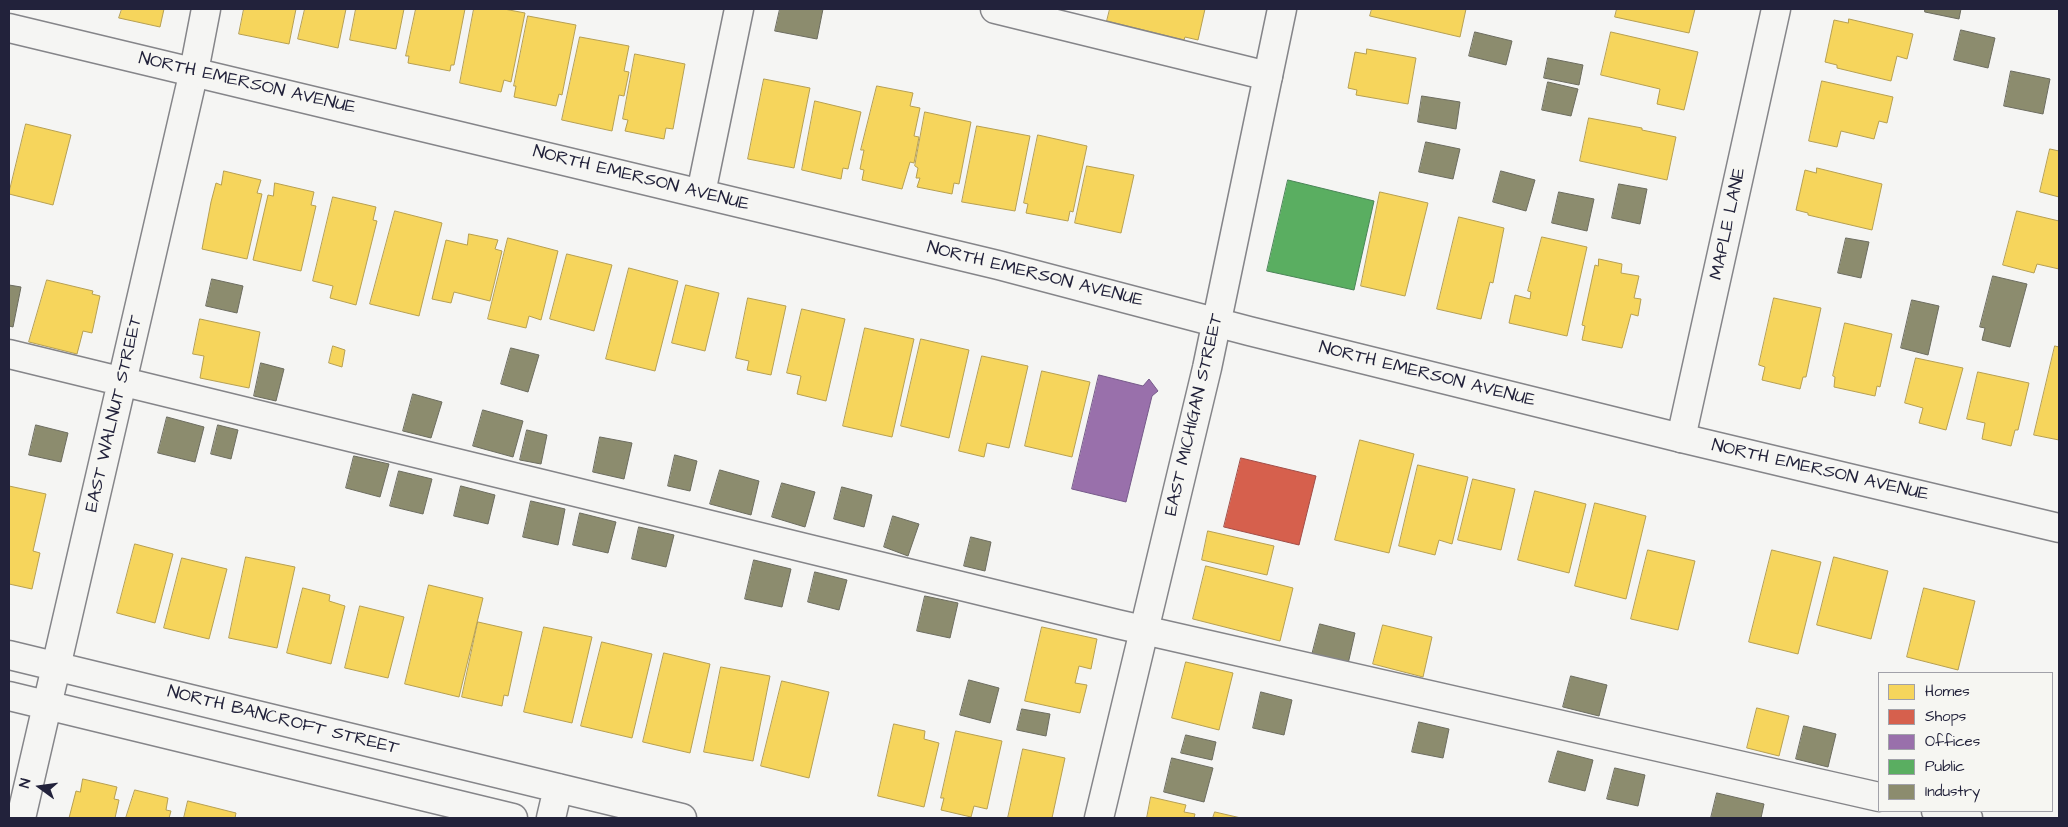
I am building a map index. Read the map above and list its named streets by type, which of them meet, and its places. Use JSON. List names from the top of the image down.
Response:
{
  "streets": {
    "main road": [
      "NORTH EMERSON AVENUE",
      "MAPLE LANE",
      "EAST WALNUT STREET",
      "EAST MICHIGAN STREET",
      "NORTH BANCROFT STREET"
    ]
  },
  "crossings": [
    ["NORTH EMERSON AVENUE", "MAPLE LANE"],
    ["NORTH EMERSON AVENUE", "EAST WALNUT STREET"],
    ["NORTH EMERSON AVENUE", "EAST MICHIGAN STREET"],
    ["EAST WALNUT STREET", "NORTH BANCROFT STREET"]
  ],
  "legend": [
    "Homes",
    "Shops",
    "Offices",
    "Public",
    "Industry"
  ],
  "north": "left"
}
